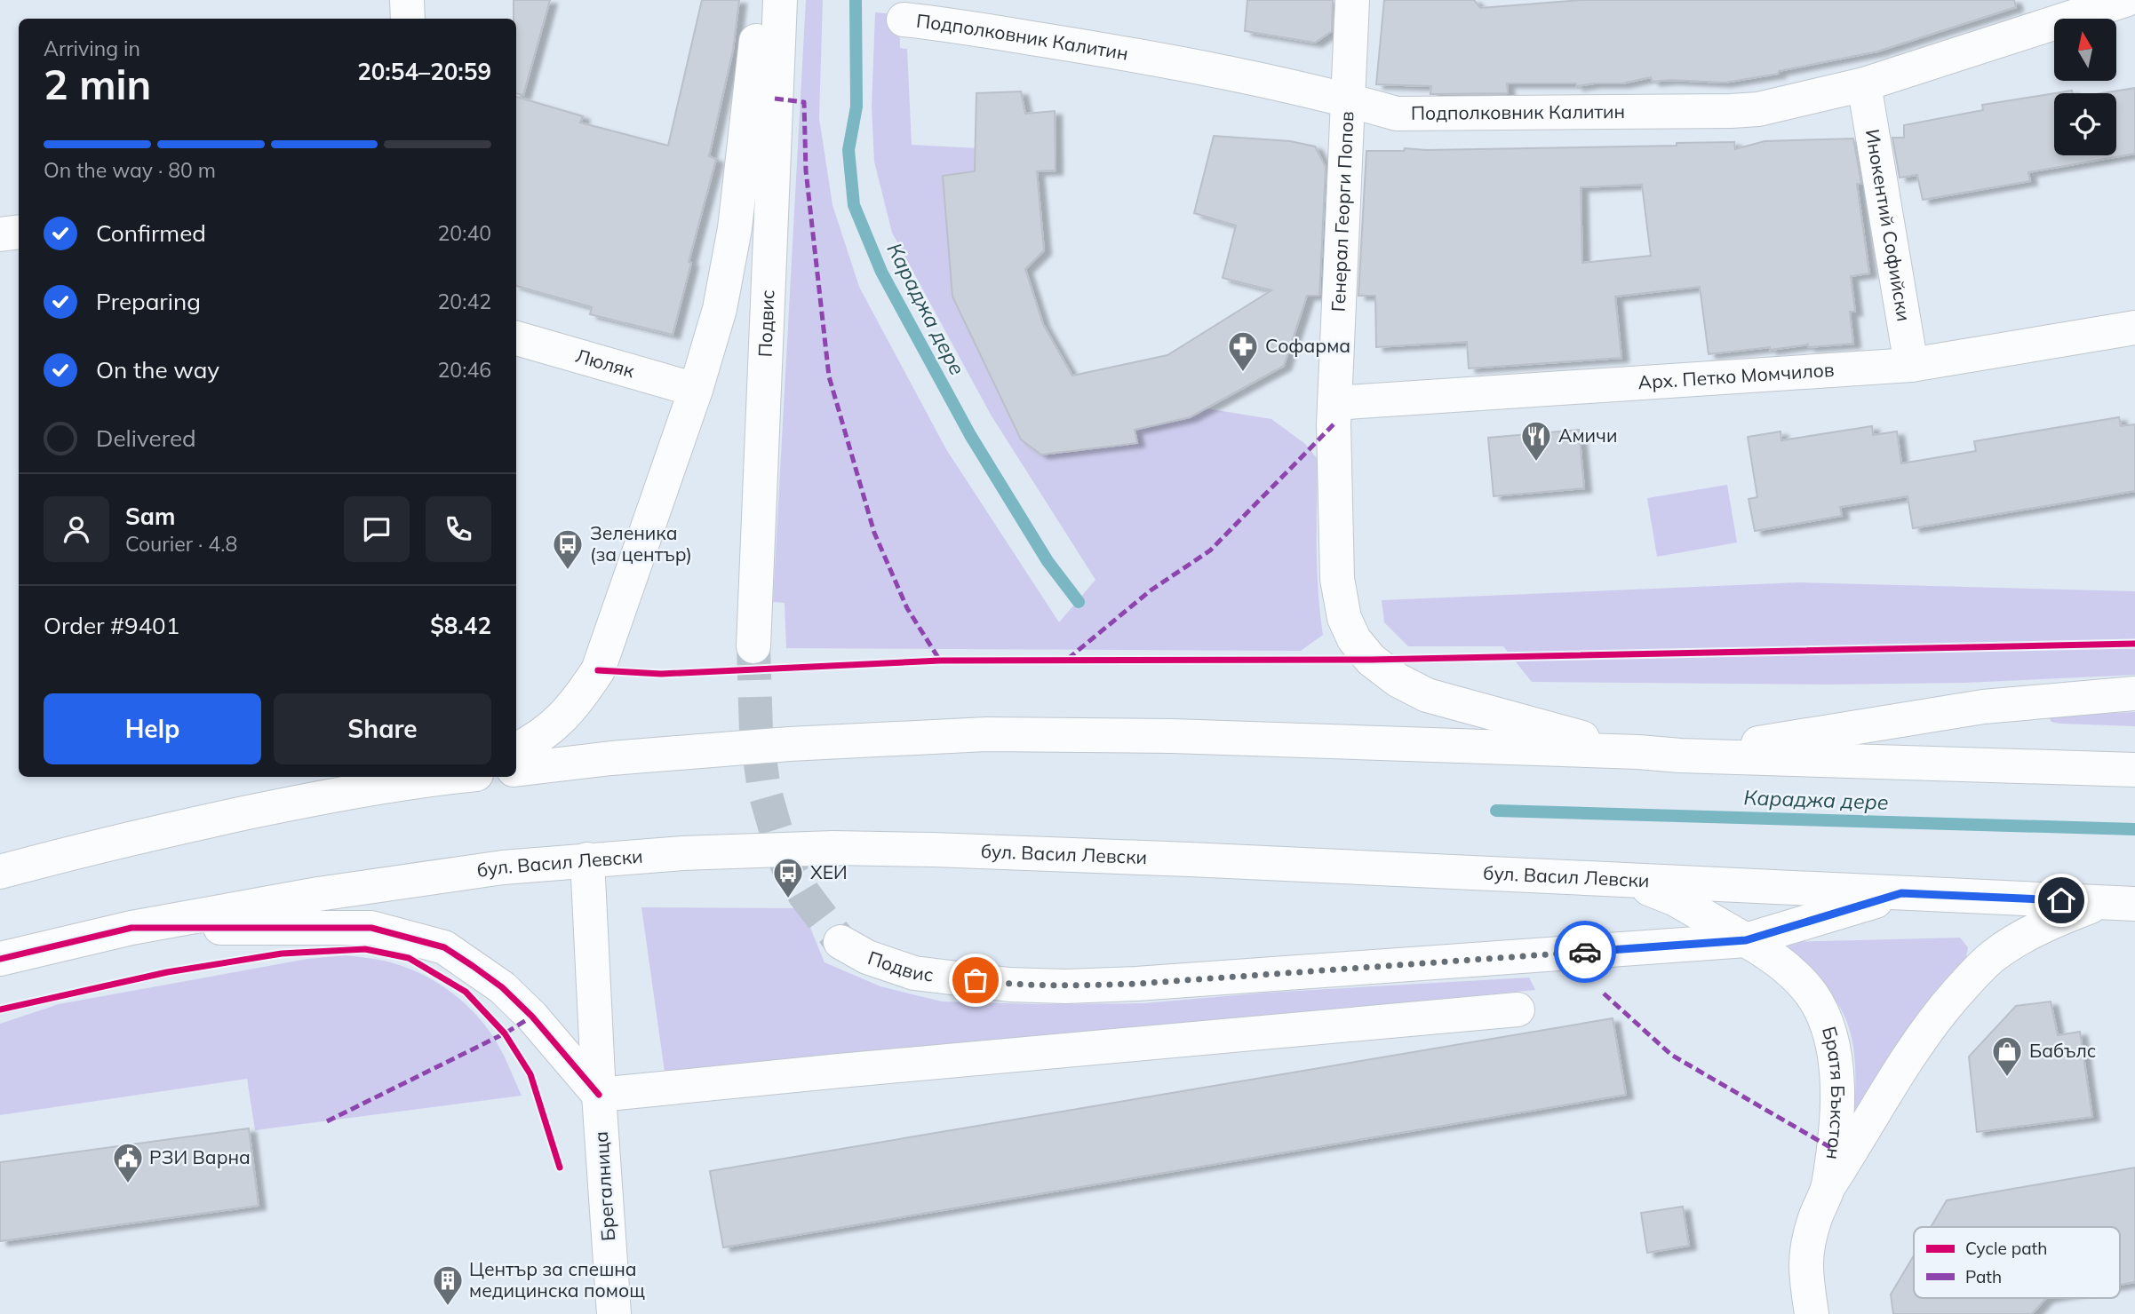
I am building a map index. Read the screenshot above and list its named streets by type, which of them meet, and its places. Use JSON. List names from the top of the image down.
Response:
{
  "streets": {
    "main road": [
      "Подполковник Калитин",
      "Генерал Георги Попов",
      "Инокентий Софийски",
      "Подвис",
      "Люляк",
      "Арх. Петко Момчилов",
      "бул. Васил Левски",
      "Братя Бъкстон",
      "Брегалница"
    ]
  },
  "crossings": [
    ["Подполковник Калитин", "Генерал Георги Попов"],
    ["Подполковник Калитин", "Инокентий Софийски"],
    ["Генерал Георги Попов", "Арх. Петко Момчилов"],
    ["Инокентий Софийски", "Арх. Петко Момчилов"],
    ["Подвис", "бул. Васил Левски"],
    ["Подвис", "Братя Бъкстон"],
    ["бул. Васил Левски", "Братя Бъкстон"],
    ["бул. Васил Левски", "Брегалница"]
  ],
  "water": ["Караджа дере"],
  "places": {
    "pharmacy": ["Софарма"],
    "restaurant": ["Амичи"],
    "bus stop": ["Зеленика (за център)", "ХЕИ"],
    "shop": ["Бабълс"],
    "public building": ["РЗИ Варна"],
    "building": ["Център за спешна медицинска помощ"]
  },
  "legend": ["Cycle path", "Path"],
  "north": "top",
  "page": {
    "heading": ["2 min", "Arriving in", "20:54–20:59"],
    "panel": [
      "Sam",
      "Courier · 4.8",
      "Order #9401",
      "$8.42"
    ],
    "bar": "On the way · 80 m",
    "list": [
      ["Confirmed", "20:40"],
      ["Preparing", "20:42"],
      ["On the way", "20:46"],
      "Delivered"
    ],
    "buttons": ["Help", "Share"]
  }
}
